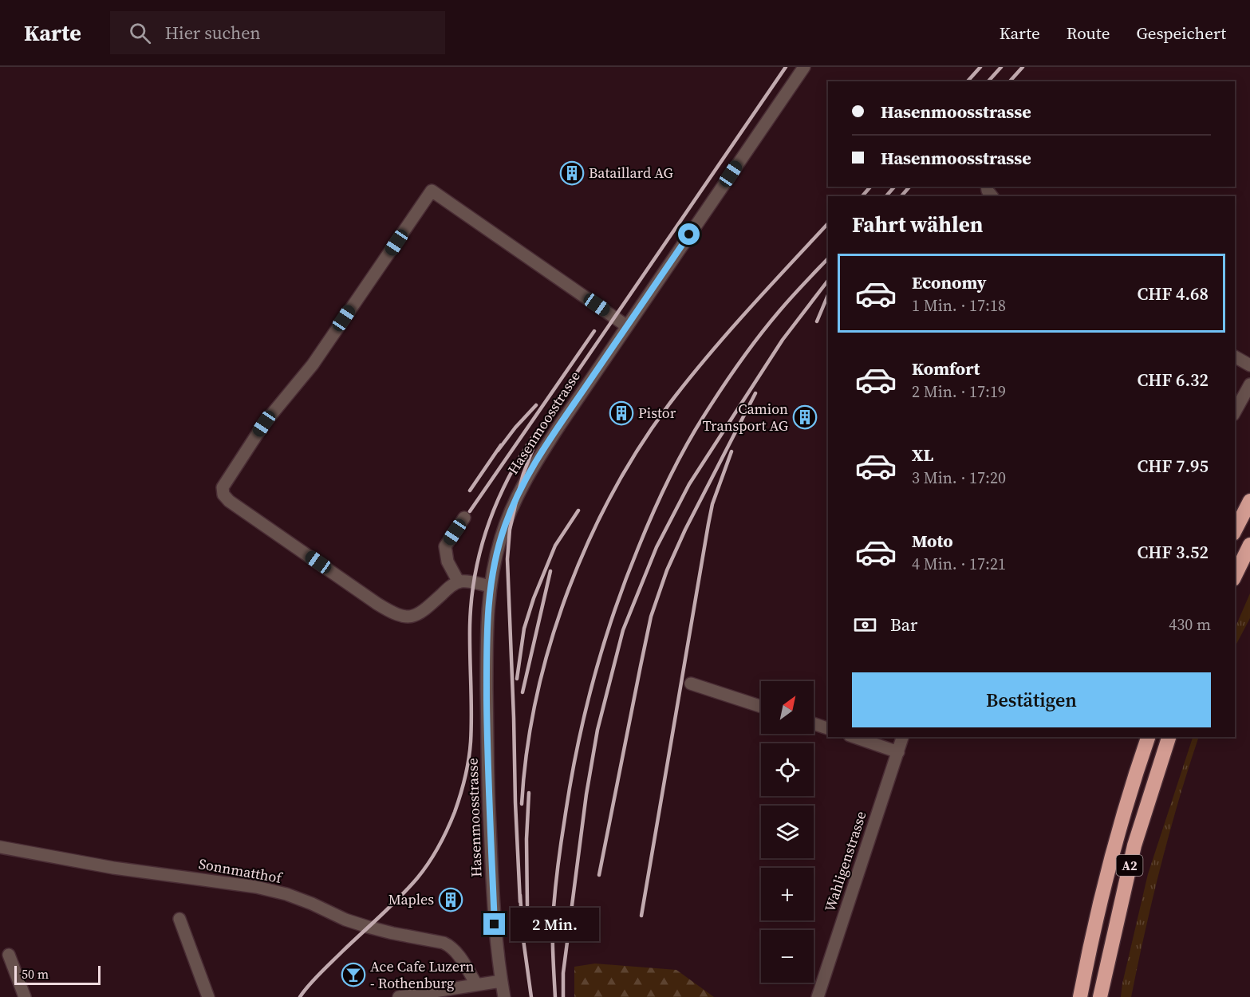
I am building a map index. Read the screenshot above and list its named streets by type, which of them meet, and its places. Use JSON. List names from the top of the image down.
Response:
{
  "streets": {
    "highway": ["A2"],
    "street": ["Hasenmoosstrasse", "Wahligenstrasse", "Sonnmatthof"]
  },
  "places": {
    "building": [
      "Bataillard AG",
      "Pistor",
      "Camion Transport AG",
      "Maples"
    ],
    "bar": ["Ace Cafe Luzern - Rothenburg"]
  },
  "scale_bar": "50 m",
  "north": "top right",
  "page": {
    "header": "Karte",
    "search": "Hier suchen",
    "nav": ["Karte", "Route", "Gespeichert"],
    "banner": ["Hasenmoosstrasse", "Hasenmoosstrasse"],
    "heading": "Fahrt wählen",
    "list": [
      {
        "name": "Economy",
        "note": "1 Min. · 17:18",
        "value": "CHF 4.68"
      },
      {
        "name": "Komfort",
        "note": "2 Min. · 17:19",
        "value": "CHF 6.32"
      },
      {
        "name": "XL",
        "note": "3 Min. · 17:20",
        "value": "CHF 7.95"
      },
      {
        "name": "Moto",
        "note": "4 Min. · 17:21",
        "value": "CHF 3.52"
      }
    ],
    "pay": ["Bar", "430 m"],
    "buttons": "Bestätigen",
    "map_buttons": ["+", "−"],
    "bubble": "2 Min.",
    "scale": "50 m"
  }
}
